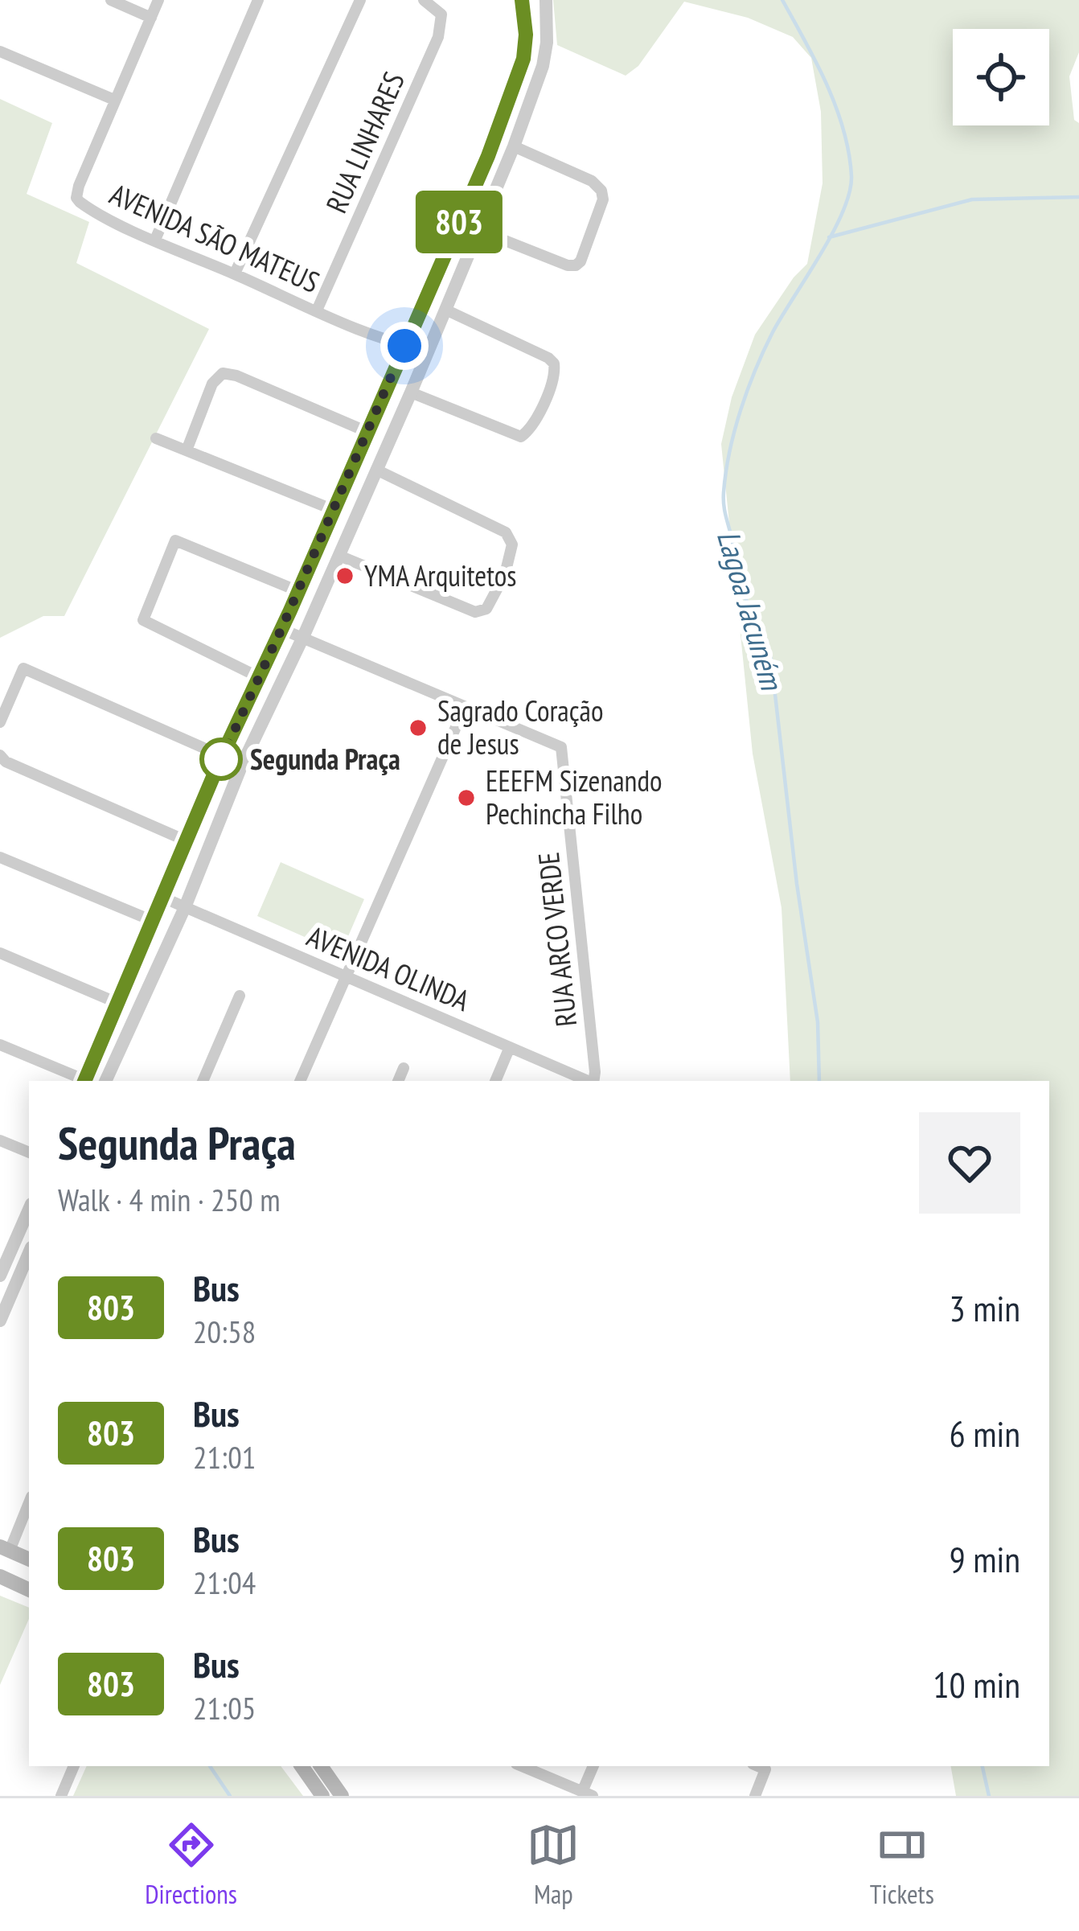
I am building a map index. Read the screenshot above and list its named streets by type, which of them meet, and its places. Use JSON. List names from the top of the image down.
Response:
{
  "streets": {
    "street": [
      "RUA LINHARES",
      "AVENIDA SÃO MATEUS",
      "RUA ARCO VERDE",
      "AVENIDA OLINDA"
    ]
  },
  "crossings": [
    ["RUA LINHARES", "AVENIDA SÃO MATEUS"]
  ],
  "water": ["Lagoa Jacuném"],
  "places": [
    "YMA Arquitetos",
    "Sagrado Coração de Jesus",
    "Segunda Praça",
    "EEEFM Sizenando Pechincha Filho"
  ],
  "lines": ["bus line 803"],
  "page": {
    "on_map": "803",
    "heading": ["Segunda Praça", "Walk · 4 min · 250 m"],
    "list": [
      {
        "mark": "803",
        "name": "Bus",
        "note": "20:58",
        "value": "3 min"
      },
      {
        "mark": "803",
        "name": "Bus",
        "note": "21:01",
        "value": "6 min"
      },
      {
        "mark": "803",
        "name": "Bus",
        "note": "21:04",
        "value": "9 min"
      },
      {
        "mark": "803",
        "name": "Bus",
        "note": "21:05",
        "value": "10 min"
      }
    ],
    "tabs": ["Directions", "Map", "Tickets"]
  }
}
